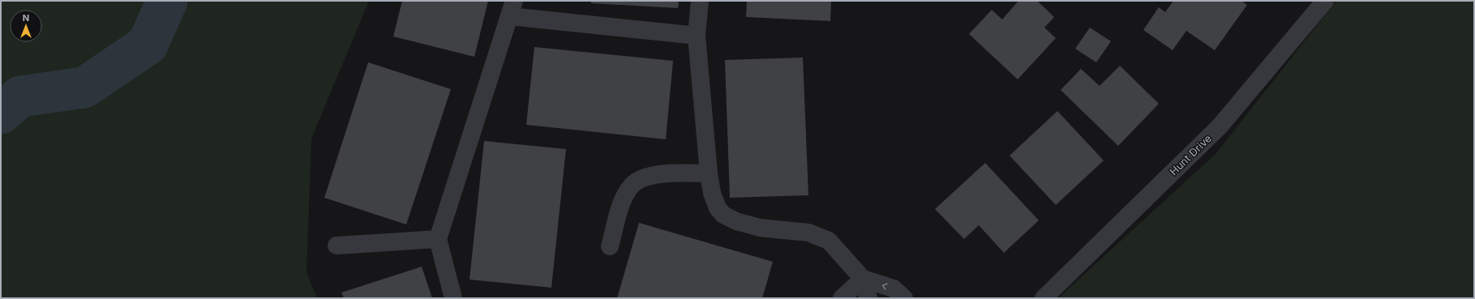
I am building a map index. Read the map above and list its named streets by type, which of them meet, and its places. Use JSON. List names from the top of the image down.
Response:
{
  "streets": {
    "street": ["Hunt Drive"]
  },
  "north": "top"
}
